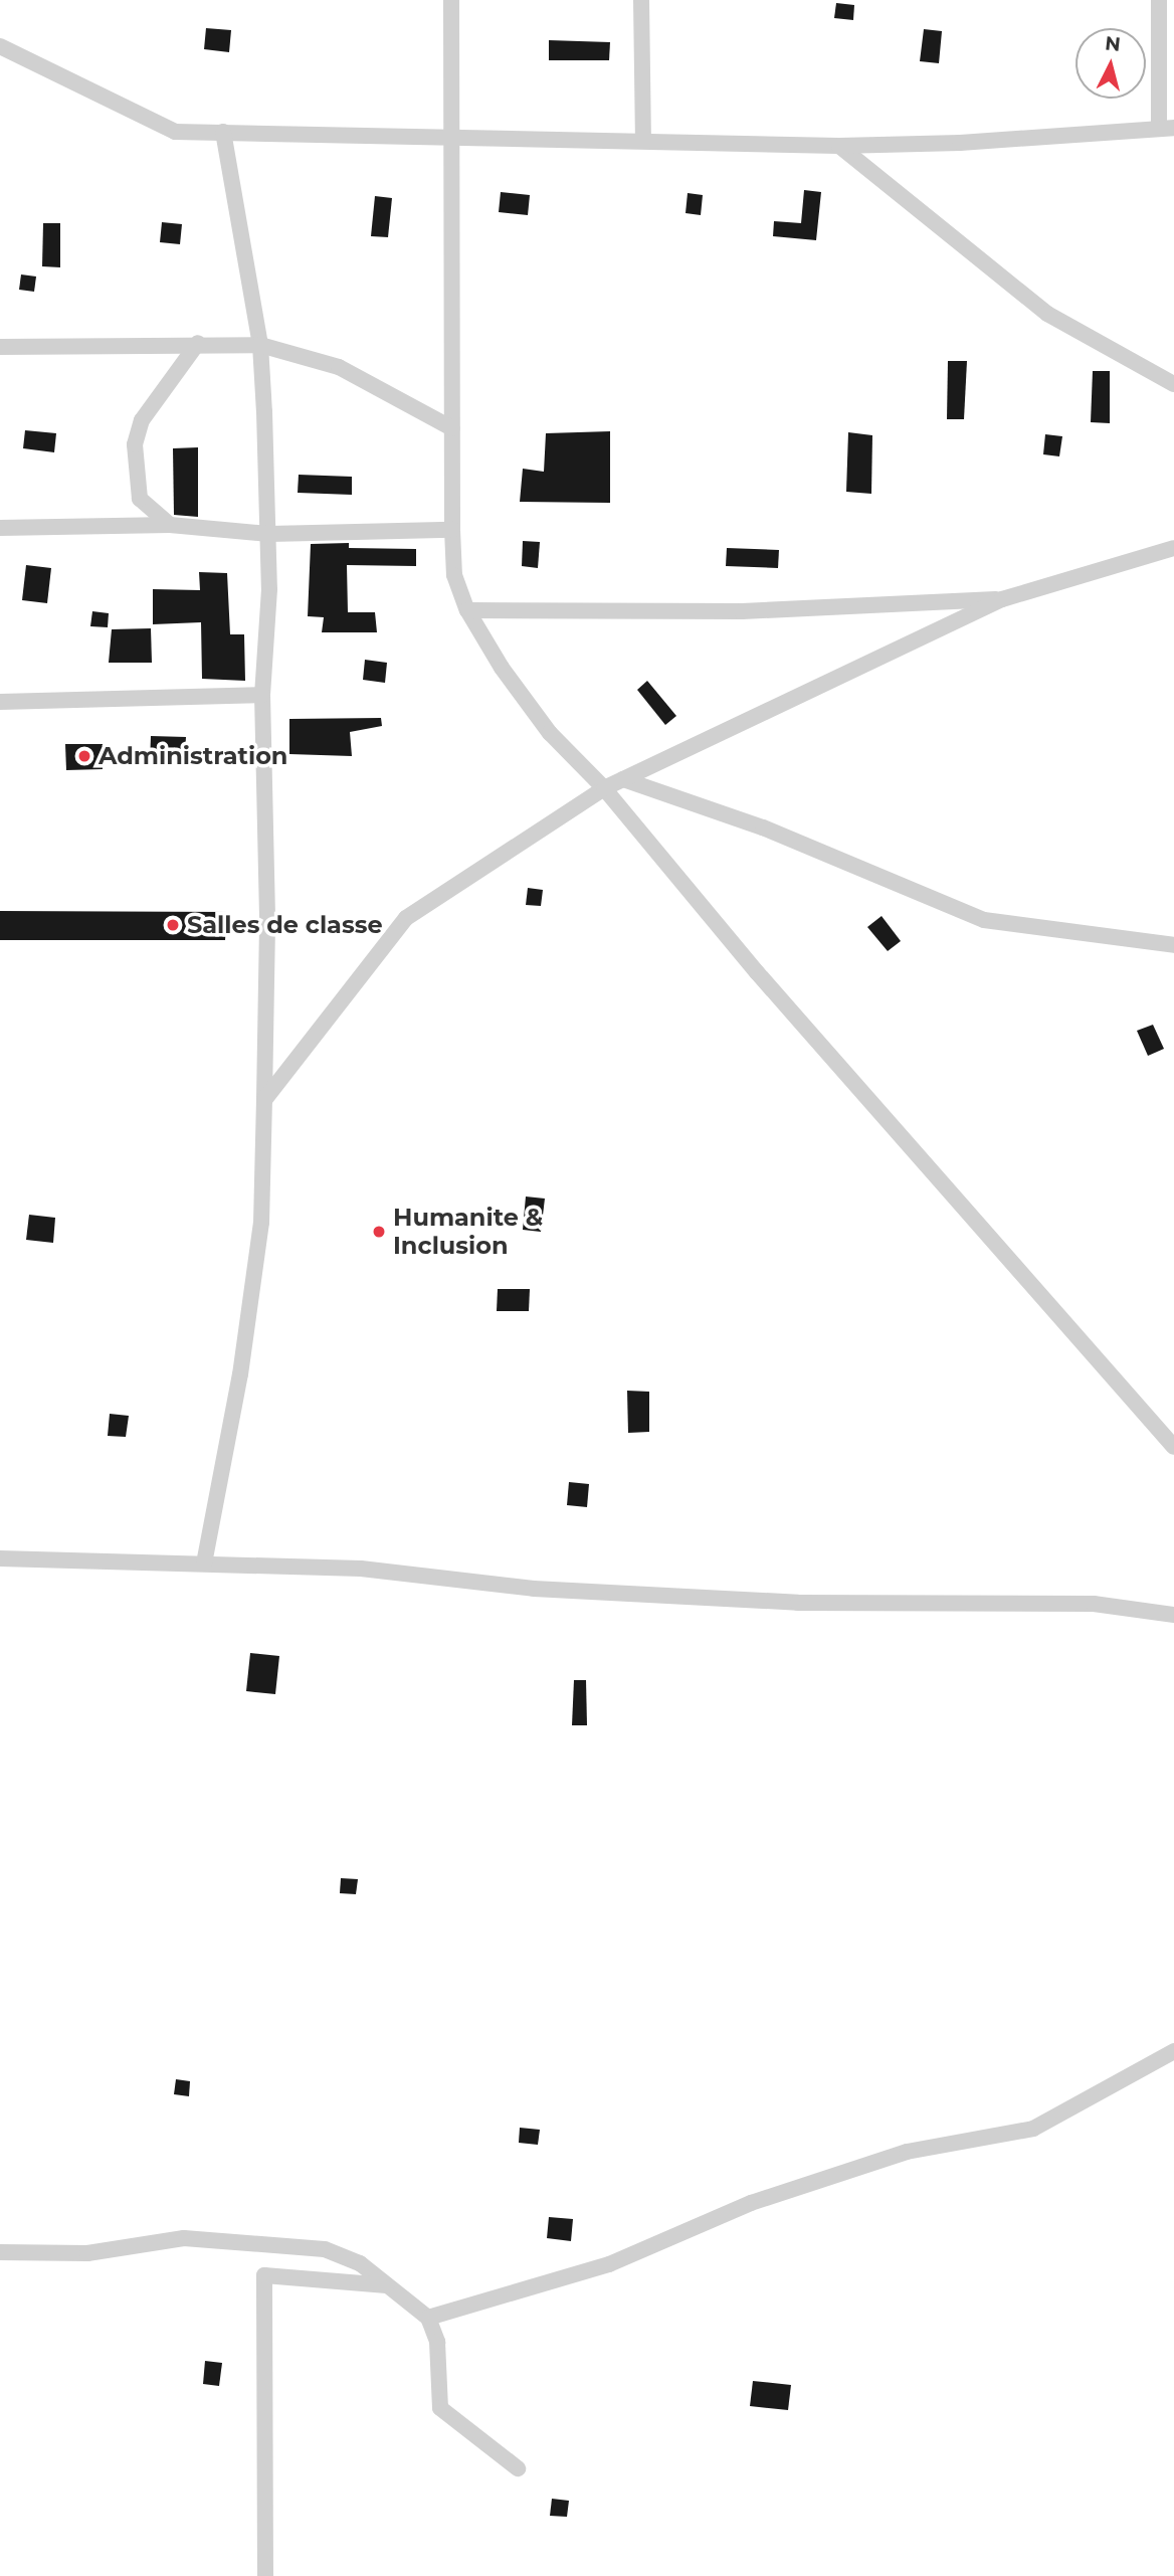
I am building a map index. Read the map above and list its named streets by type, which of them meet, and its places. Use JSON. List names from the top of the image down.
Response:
{
  "places": ["Administration", "Salles de classe", "Humanite & Inclusion"],
  "north": "top"
}
